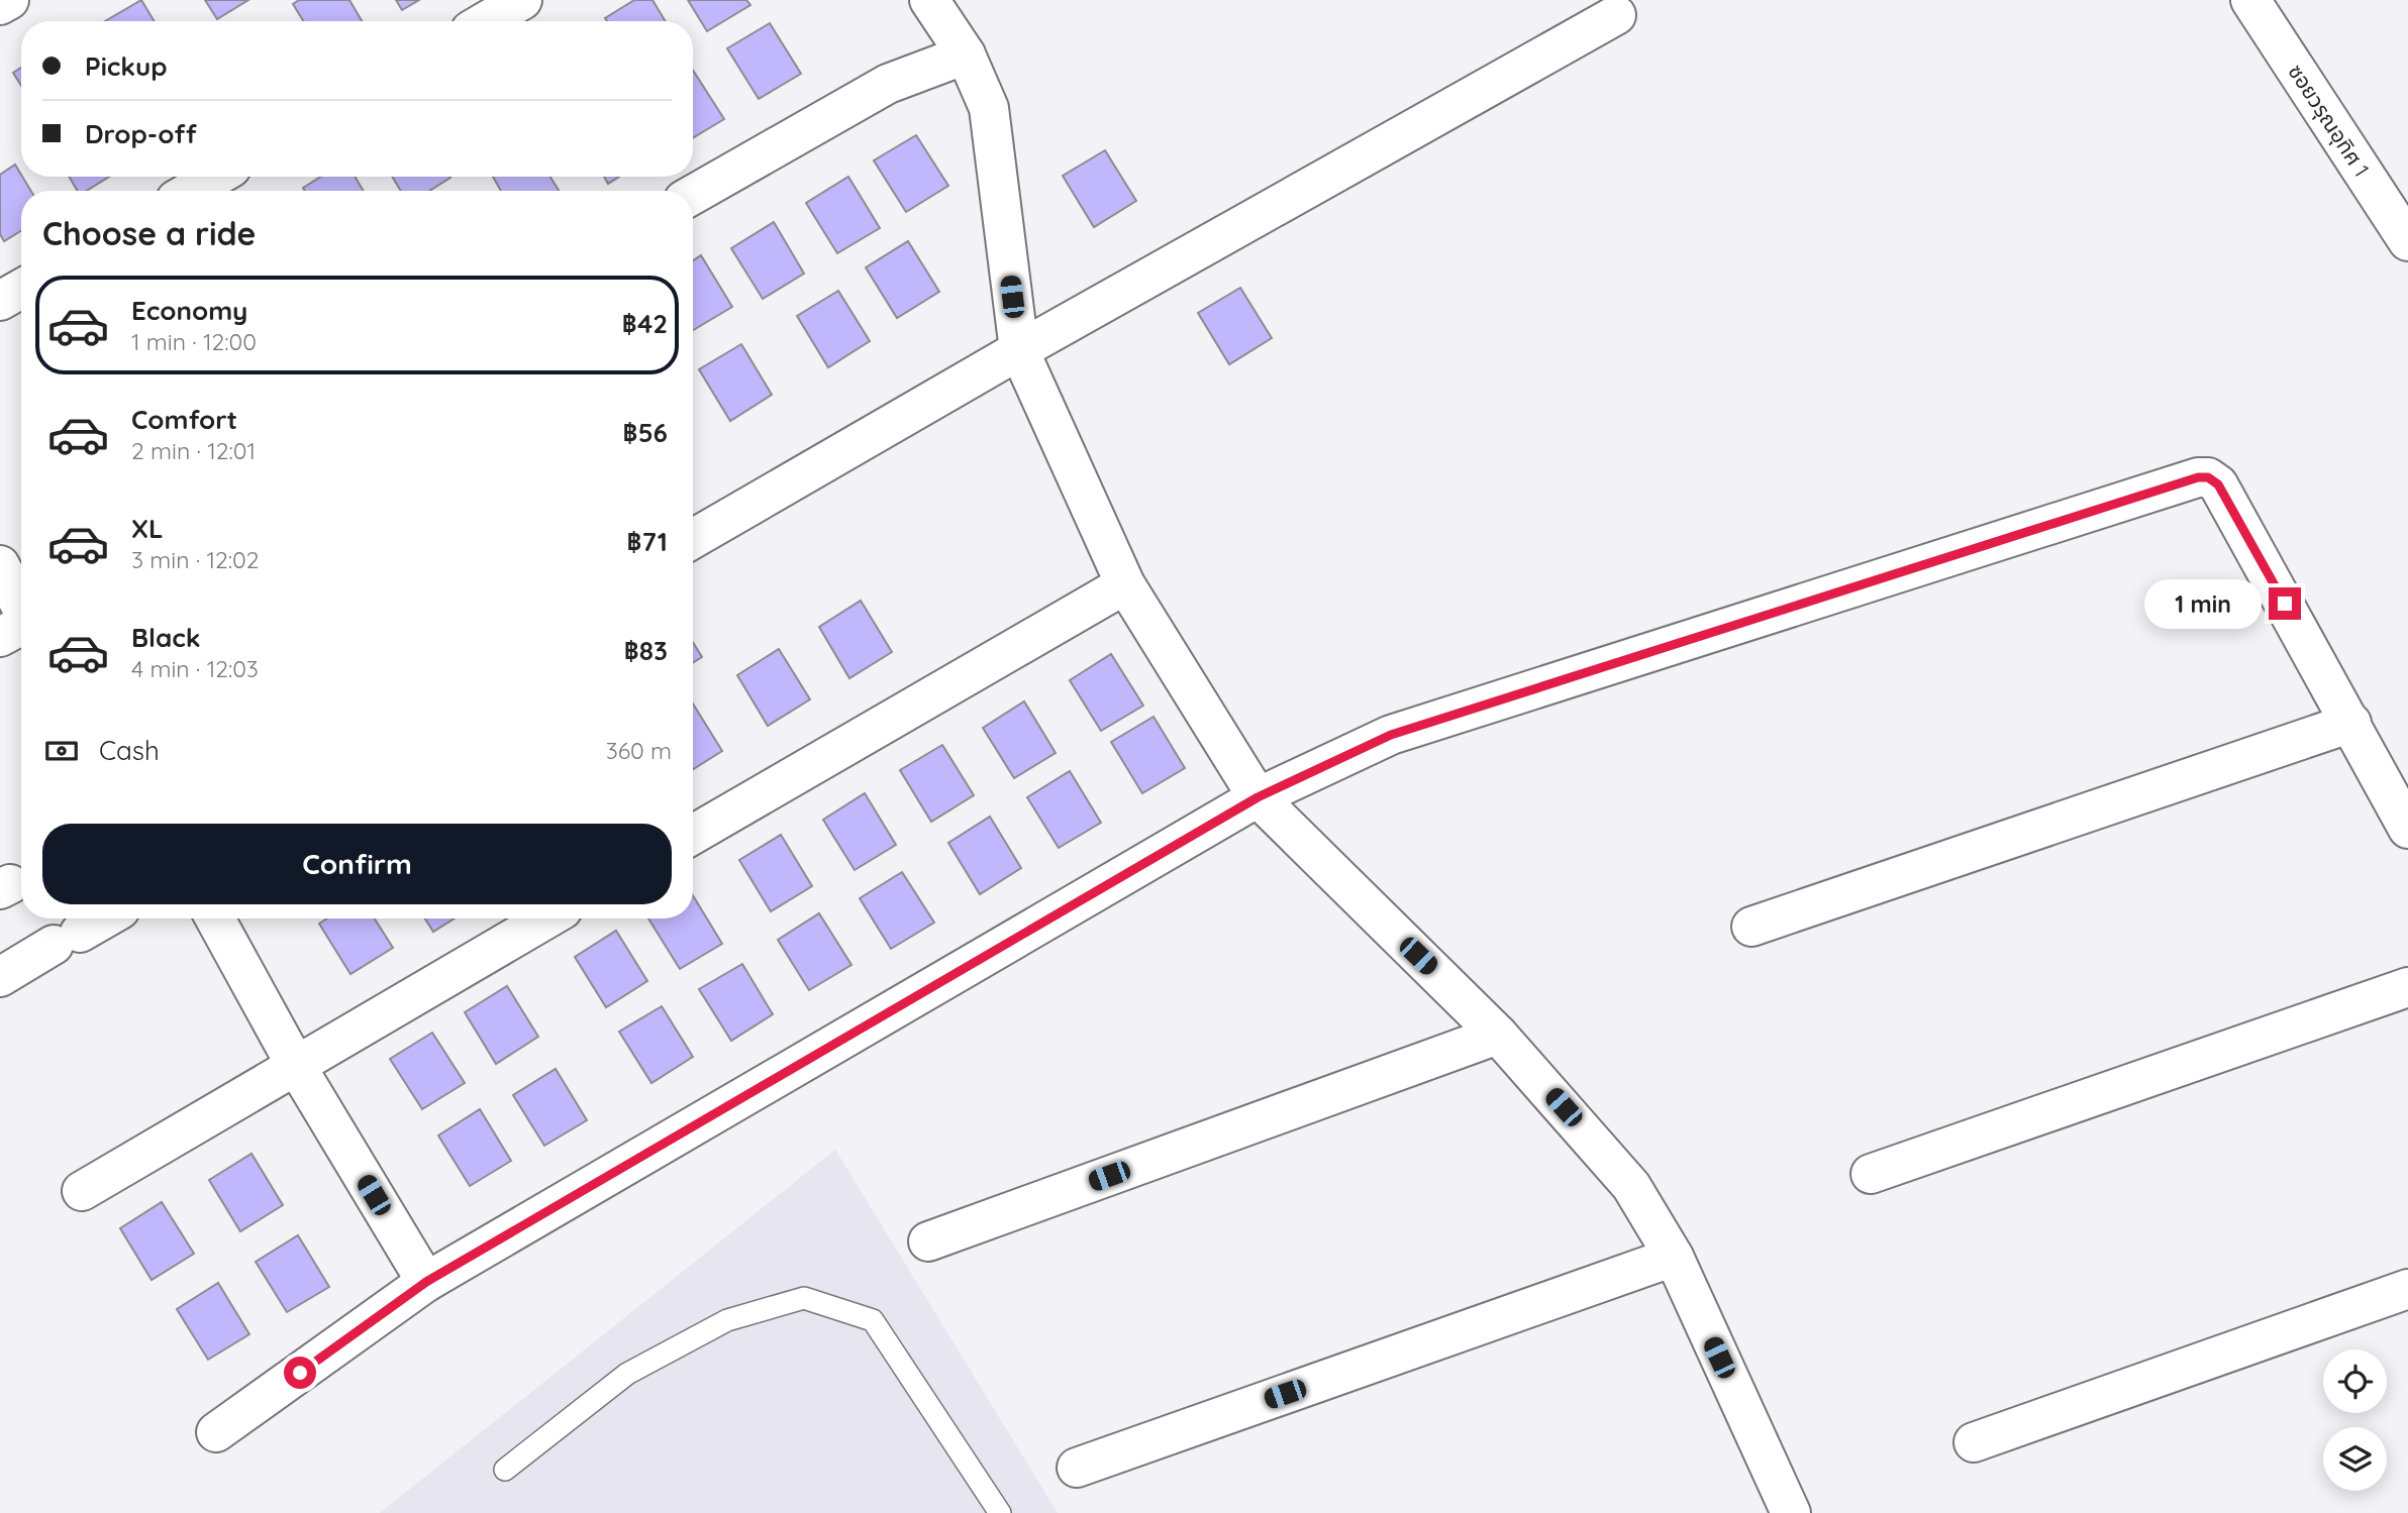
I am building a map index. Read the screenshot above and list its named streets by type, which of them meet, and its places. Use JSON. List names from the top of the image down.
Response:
{
  "streets": {
    "street": ["ซอยวรุณอุทิศ 1"]
  },
  "page": {
    "banner": ["Pickup", "Drop-off"],
    "heading": "Choose a ride",
    "list": [
      {
        "name": "Economy",
        "note": "1 min · 12:00",
        "value": "฿42"
      },
      {
        "name": "Comfort",
        "note": "2 min · 12:01",
        "value": "฿56"
      },
      {
        "name": "XL",
        "note": "3 min · 12:02",
        "value": "฿71"
      },
      {
        "name": "Black",
        "note": "4 min · 12:03",
        "value": "฿83"
      }
    ],
    "bubble": "1 min",
    "pay": ["Cash", "360 m"],
    "buttons": "Confirm"
  }
}
